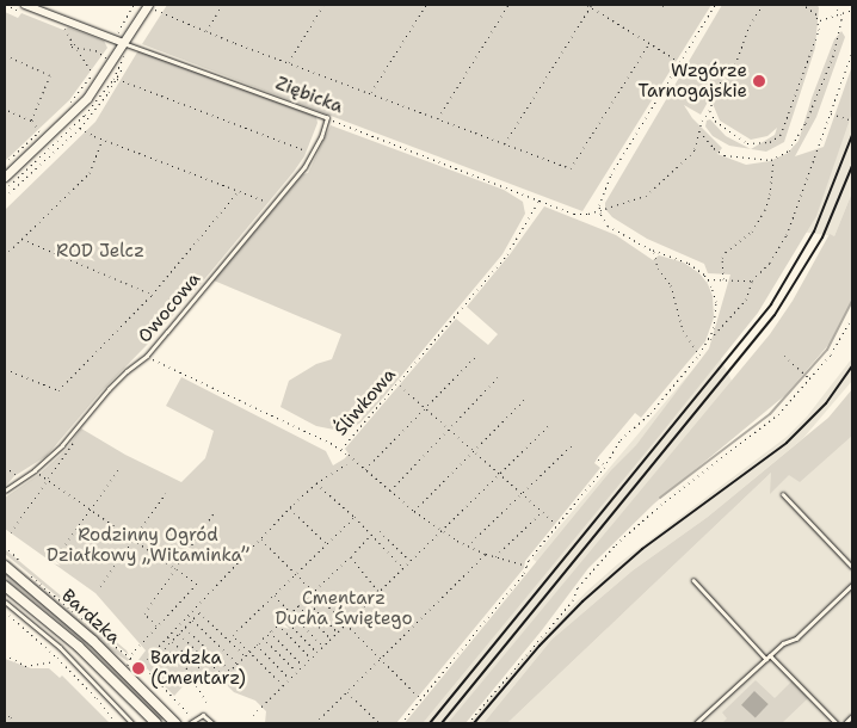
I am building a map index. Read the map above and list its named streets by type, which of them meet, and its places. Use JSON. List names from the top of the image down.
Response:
{
  "streets": {
    "main road": ["Bardzka"],
    "street": ["Ziębicka"],
    "lane": ["Owocowa"],
    "path": ["Śliwkowa"]
  },
  "crossings": [
    ["Ziębicka", "Owocowa"],
    ["Ziębicka", "Śliwkowa"],
    ["Owocowa", "Śliwkowa"]
  ],
  "parks": ["ROD Jelcz", "Rodzinny Ogród Działkowy „Witaminka”", "Cmentarz Ducha Świętego"],
  "places": ["Wzgórze Tarnogajskie", "Bardzka (Cmentarz)"]
}
